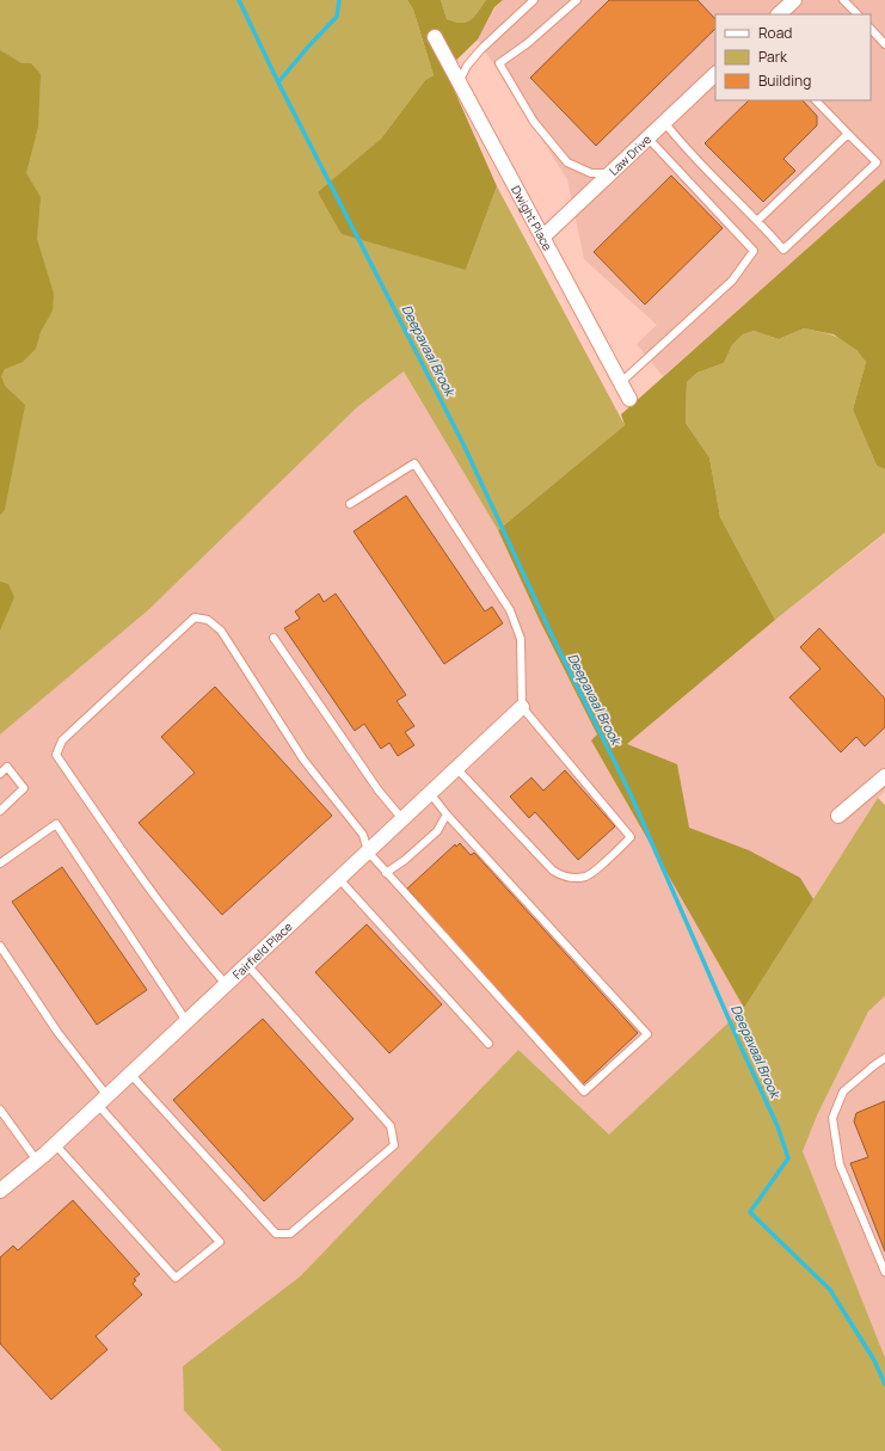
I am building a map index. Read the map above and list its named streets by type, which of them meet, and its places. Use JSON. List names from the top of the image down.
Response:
{
  "streets": {
    "street": ["Law Drive", "Dwight Place", "Fairfield Place"]
  },
  "crossings": [
    ["Law Drive", "Dwight Place"]
  ],
  "water": ["Deepavaal Brook"],
  "legend": ["Road", "Park", "Building"]
}
